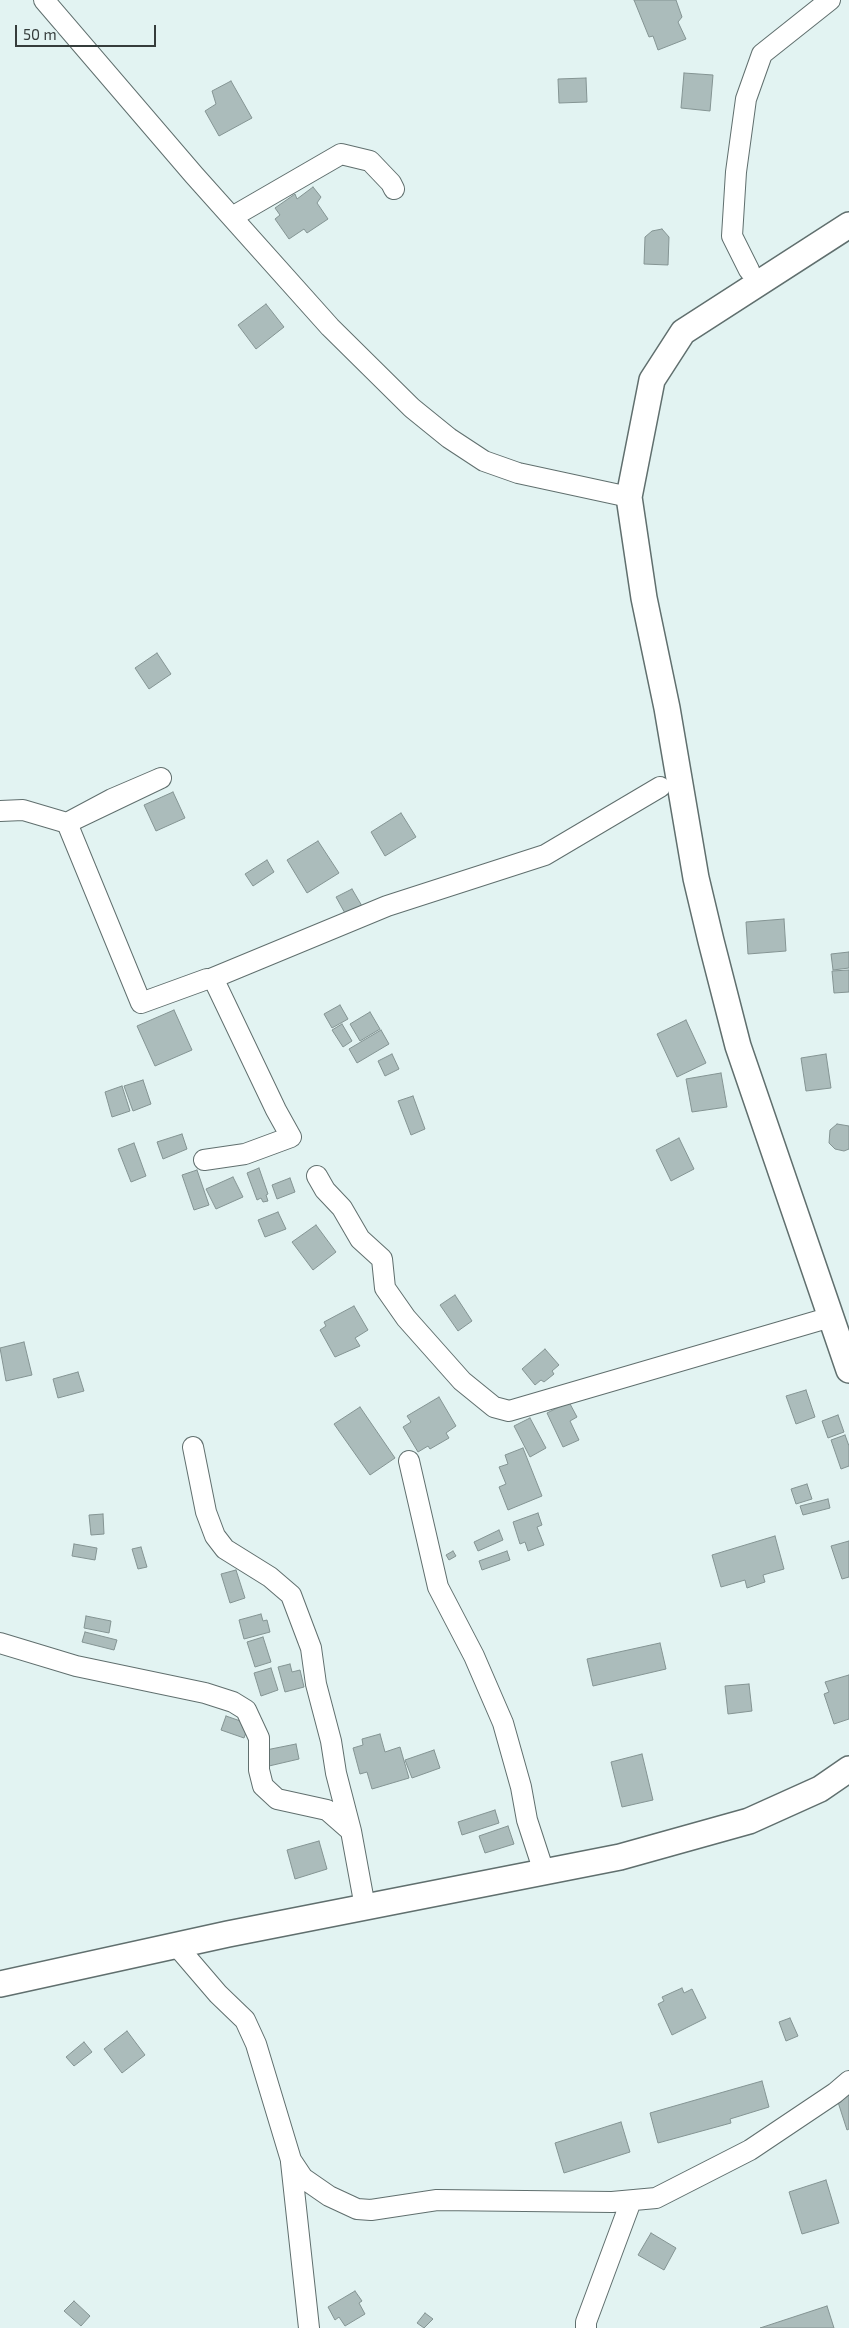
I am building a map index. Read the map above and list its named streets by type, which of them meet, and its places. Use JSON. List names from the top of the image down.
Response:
{
  "scale_bar": "50 m"
}
